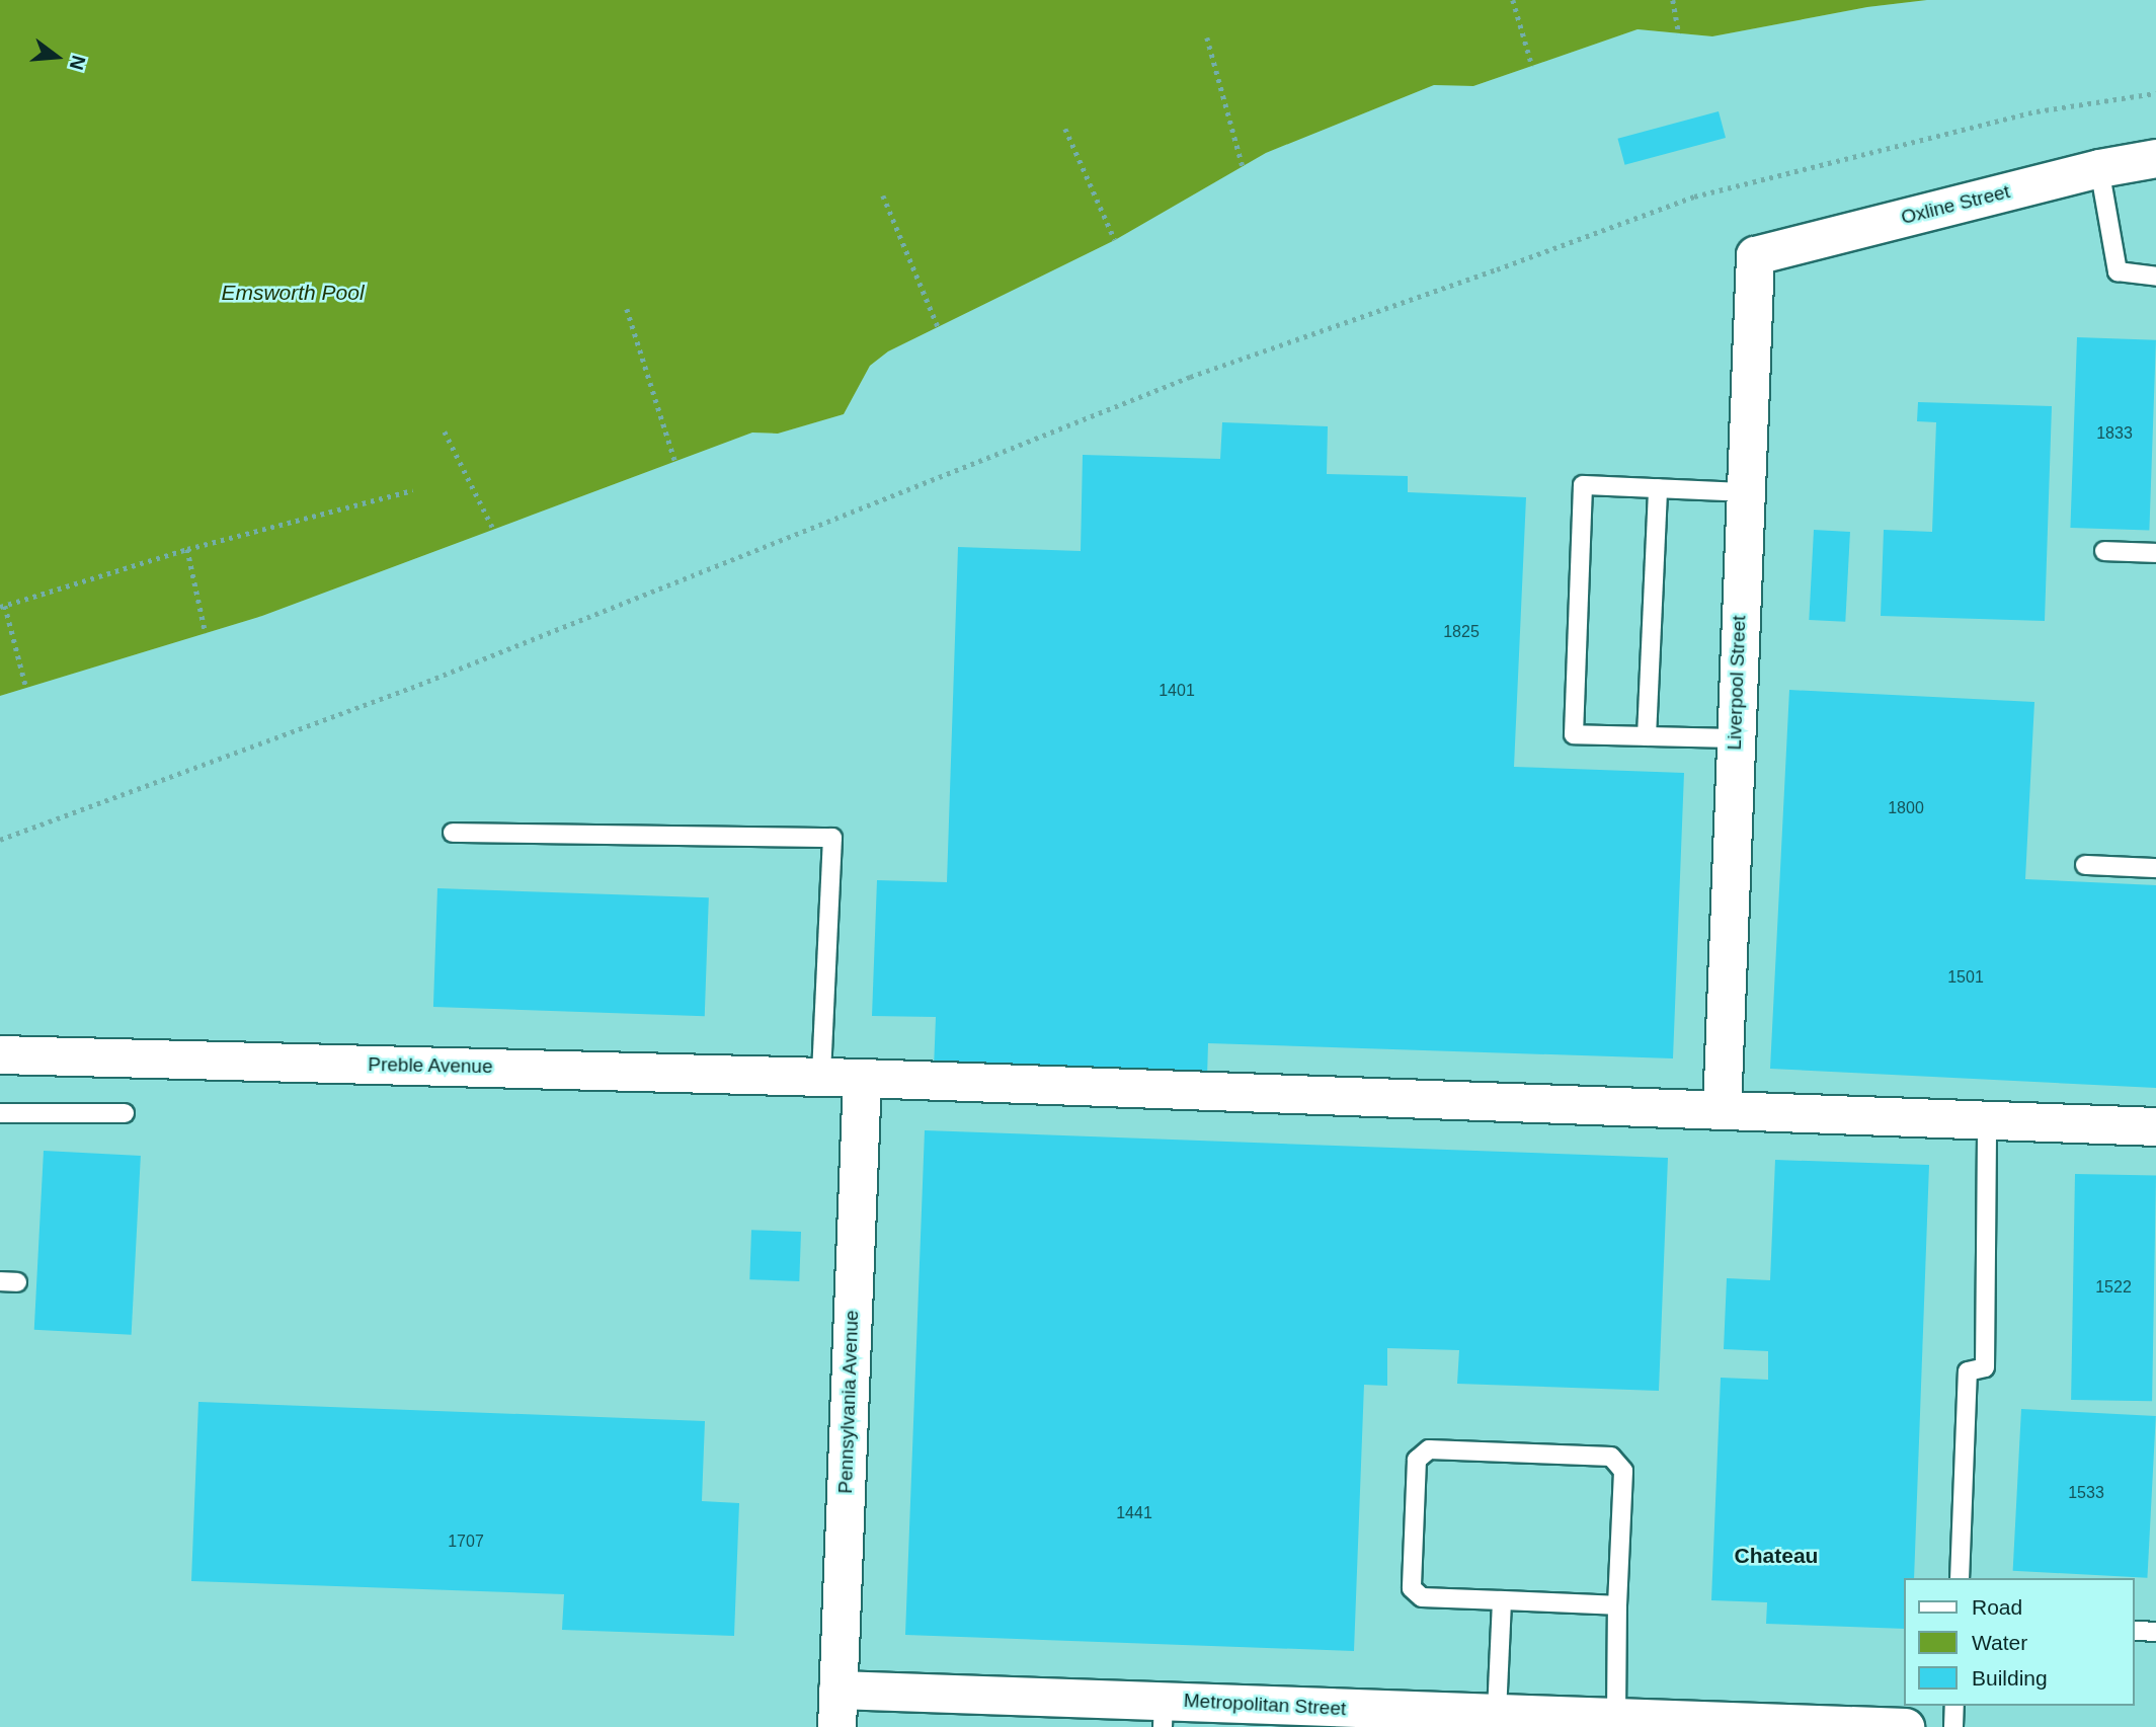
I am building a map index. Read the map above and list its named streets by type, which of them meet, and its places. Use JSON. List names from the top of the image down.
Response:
{
  "streets": {
    "street": [
      "Oxline Street",
      "Liverpool Street",
      "Preble Avenue",
      "Pennsylvania Avenue",
      "Metropolitan Street"
    ]
  },
  "crossings": [
    ["Oxline Street", "Liverpool Street"],
    ["Liverpool Street", "Preble Avenue"],
    ["Preble Avenue", "Pennsylvania Avenue"],
    ["Pennsylvania Avenue", "Metropolitan Street"]
  ],
  "districts": ["Chateau"],
  "water": ["Emsworth Pool"],
  "house_numbers": [
    "1833",
    "1825",
    "1401",
    "1800",
    "1501",
    "1522",
    "1533",
    "1441",
    "1707"
  ],
  "legend": ["Road", "Water", "Building"],
  "north": "right"
}
